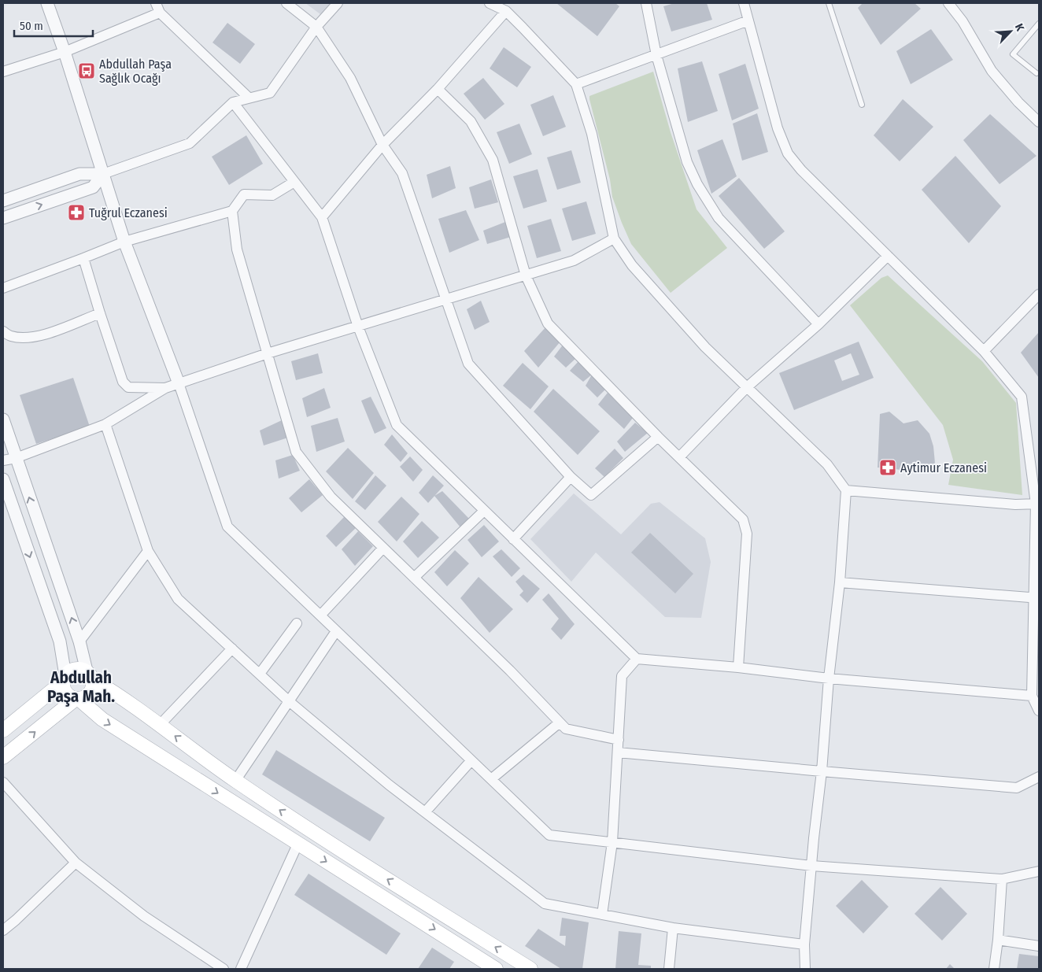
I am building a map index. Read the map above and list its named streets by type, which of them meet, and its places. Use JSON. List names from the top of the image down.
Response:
{
  "districts": ["Abdullah Paşa Mah."],
  "places": {
    "bus stop": ["Abdullah Paşa Sağlık Ocağı"],
    "pharmacy": ["Tuğrul Eczanesi", "Aytimur Eczanesi"]
  },
  "scale_bar": "50 m",
  "north": "top right"
}
